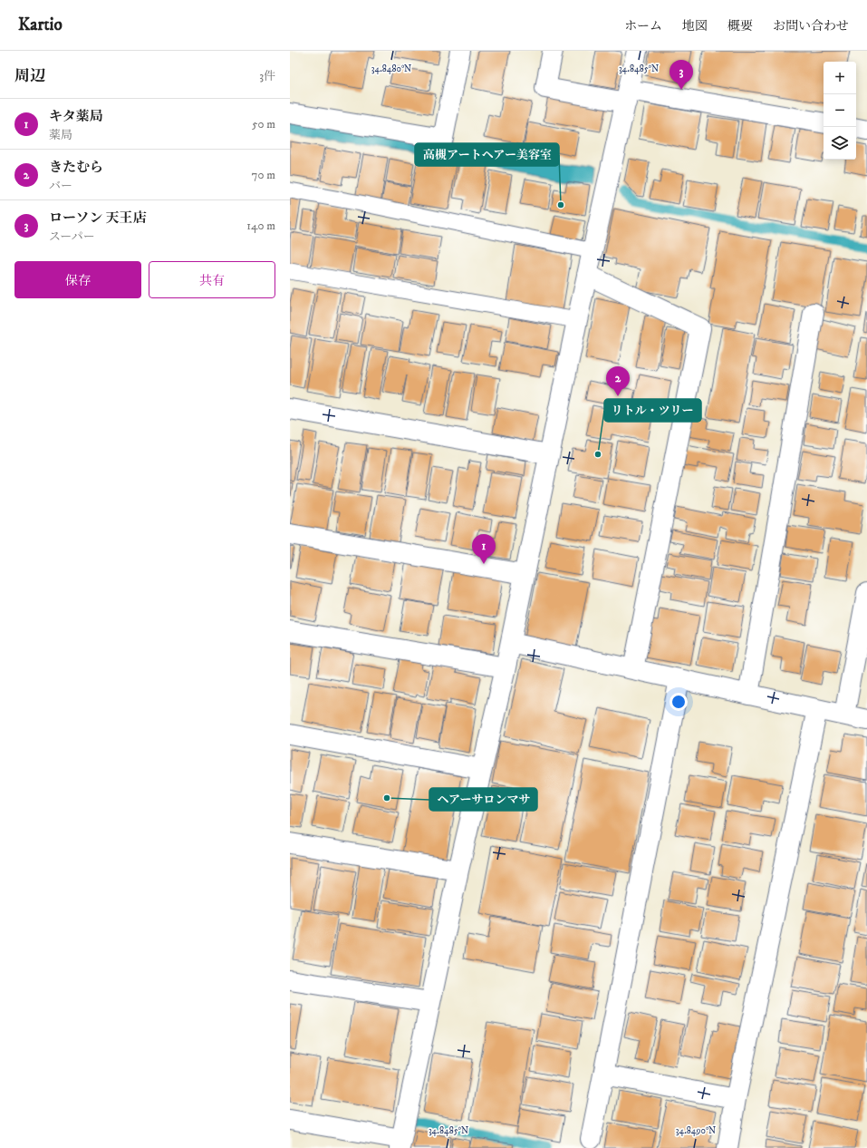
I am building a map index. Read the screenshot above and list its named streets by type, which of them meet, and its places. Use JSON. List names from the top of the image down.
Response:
{
  "places": ["高槻アートヘアー美容室", "リトル・ツリー", "ヘアーサロンマサ"],
  "page": {
    "header": "Kartio",
    "nav": [
      "ホーム",
      "地図",
      "概要",
      "お問い合わせ"
    ],
    "heading": ["周辺", "3件"],
    "pins": ["3", "2", "1"],
    "map_buttons": ["+", "−"],
    "list": [
      {
        "mark": "1",
        "name": "キタ薬局",
        "note": "薬局",
        "value": "50 m"
      },
      {
        "mark": "2",
        "name": "きたむら",
        "note": "バー",
        "value": "70 m"
      },
      {
        "mark": "3",
        "name": "ローソン 天王店",
        "note": "スーパー",
        "value": "140 m"
      }
    ],
    "buttons": ["保存", "共有"]
  },
  "coordinates": ["34.8480°N", "34.8485°N", "34.8490°N"]
}
